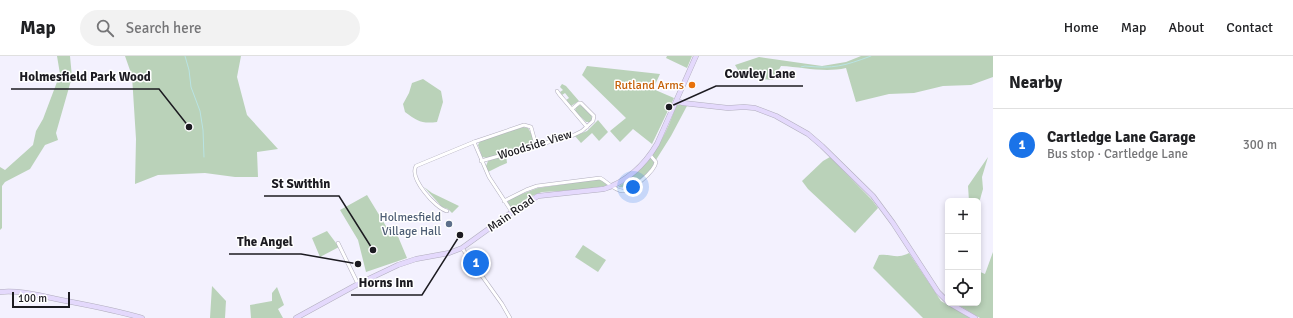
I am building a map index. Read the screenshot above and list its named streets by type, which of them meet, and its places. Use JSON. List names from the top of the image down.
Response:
{
  "streets": {
    "main road": ["Main Road"],
    "street": ["Woodside View"]
  },
  "places": [
    "Rutland Arms",
    "Cowley Lane",
    "Holmesfield Park Wood",
    "Holmesfield Village Hall",
    "Horns Inn",
    "St Swithin",
    "The Angel"
  ],
  "scale_bar": "100 m",
  "page": {
    "header": "Map",
    "search": "Search here",
    "nav": [
      "Home",
      "Map",
      "About",
      "Contact"
    ],
    "heading": "Nearby",
    "list": [
      {
        "mark": "1",
        "name": "Cartledge Lane Garage",
        "note": "Bus stop · Cartledge Lane",
        "value": "300 m"
      }
    ],
    "map_buttons": ["+", "−"],
    "pins": "1",
    "scale": "100 m"
  }
}
